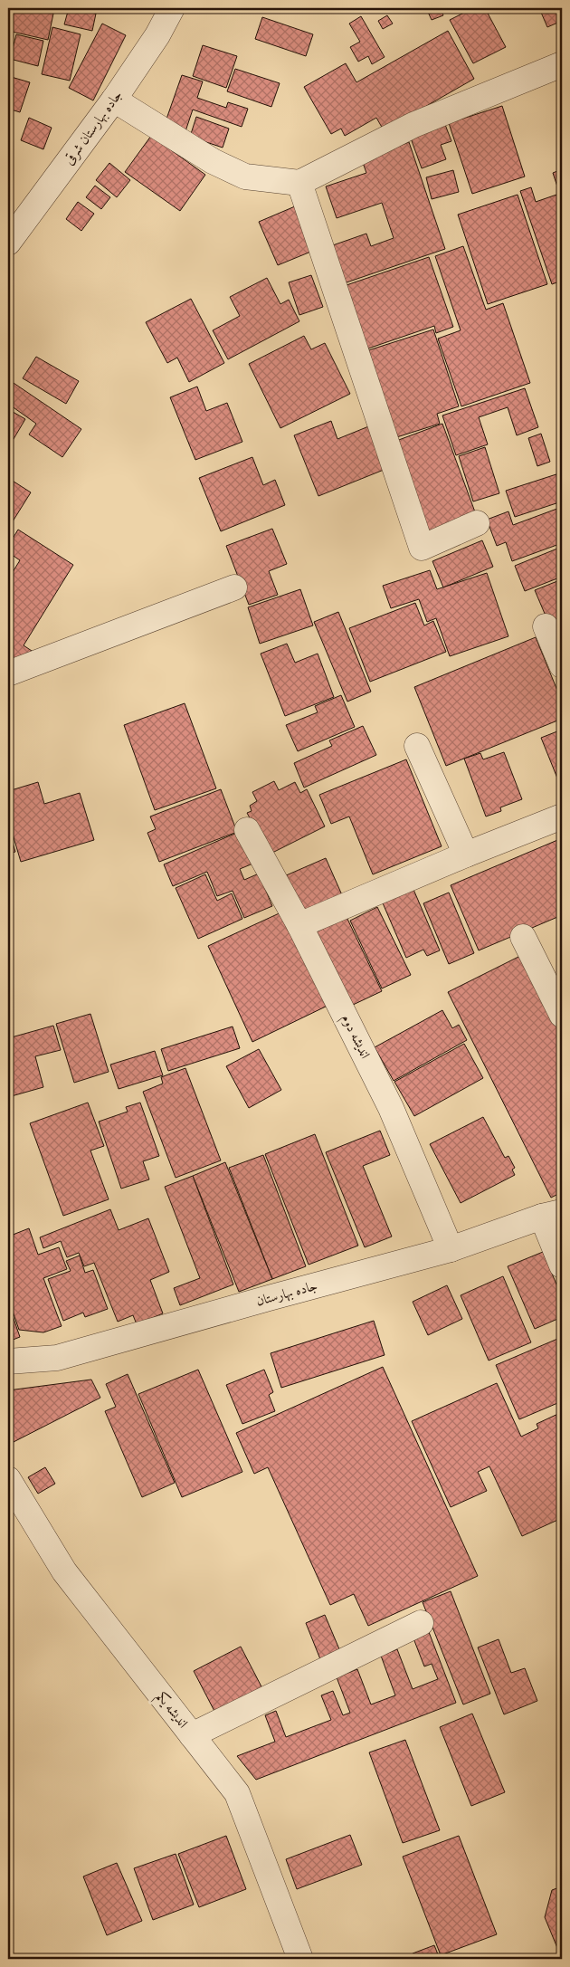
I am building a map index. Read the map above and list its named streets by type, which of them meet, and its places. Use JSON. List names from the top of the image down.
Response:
{
  "streets": {
    "street": [
      "جاده بهارستان شرقی",
      "اندیشه دوم",
      "جاده بهارستان",
      "اندیشه یکم"
    ]
  },
  "crossings": [
    ["اندیشه دوم", "جاده بهارستان"]
  ]
}
